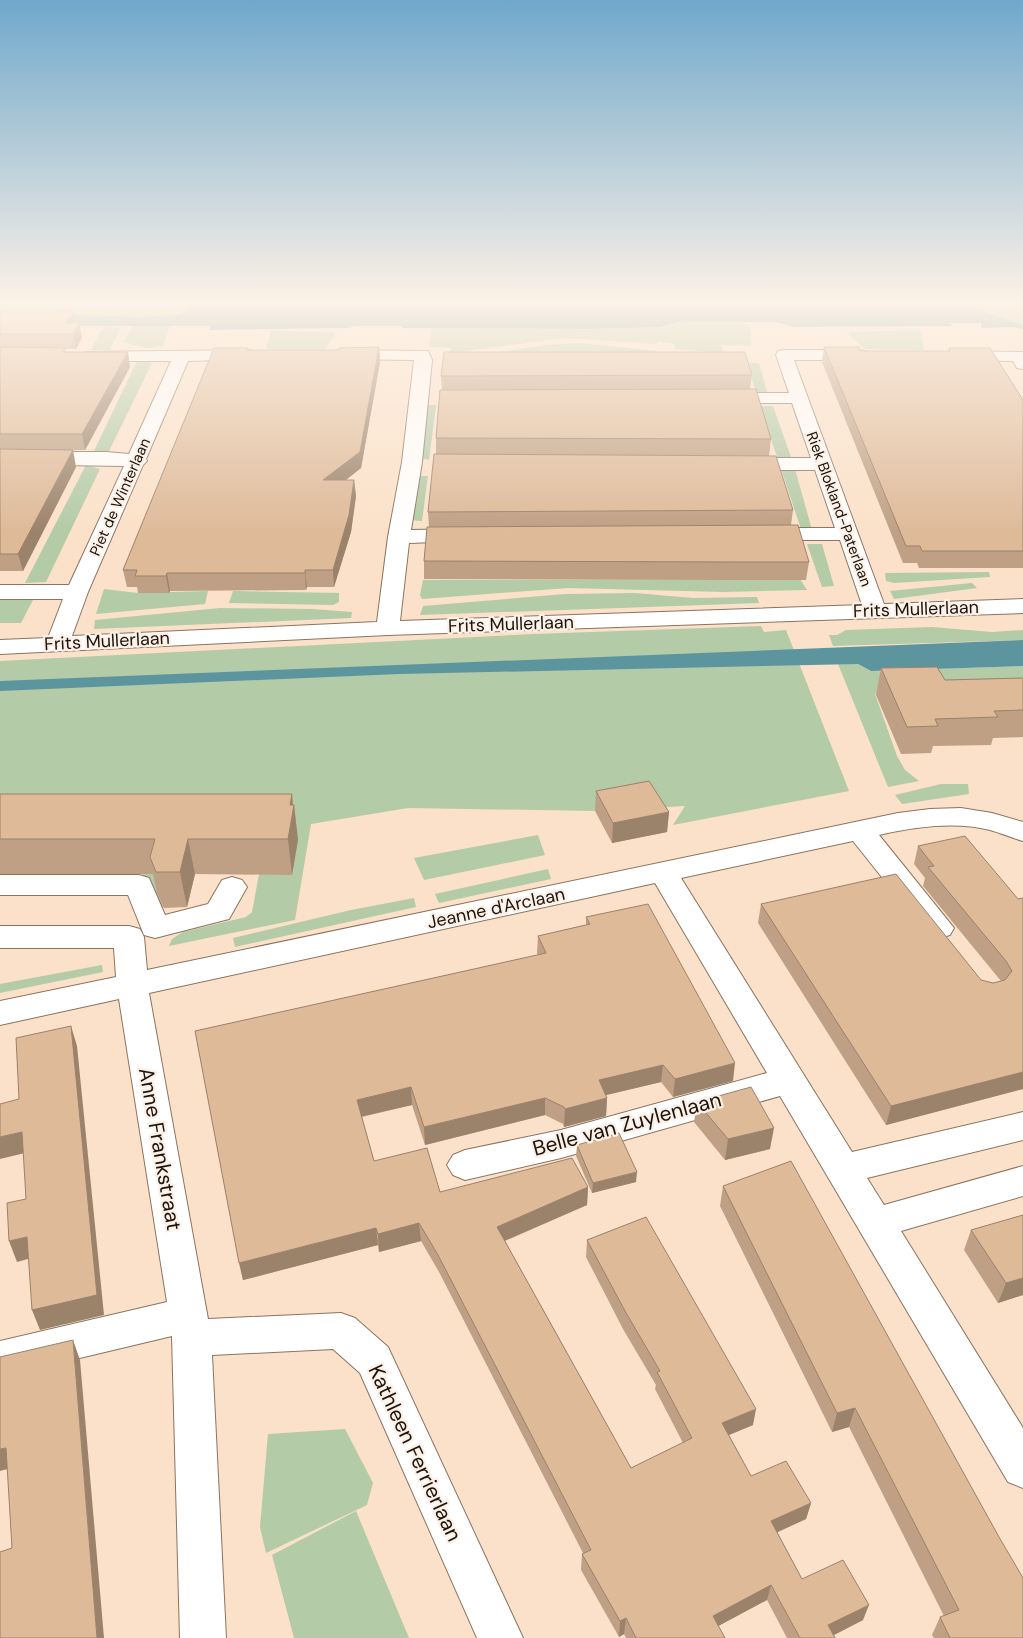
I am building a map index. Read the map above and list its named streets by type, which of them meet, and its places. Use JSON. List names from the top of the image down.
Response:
{
  "streets": {
    "street": [
      "Piet de Winterlaan",
      "Riek Blokland-Paterlaan",
      "Frits Mullerlaan",
      "Jeanne d'Arclaan",
      "Belle van Zuylenlaan",
      "Anne Frankstraat",
      "Kathleen Ferrierlaan"
    ]
  },
  "crossings": [
    ["Piet de Winterlaan", "Frits Mullerlaan"],
    ["Riek Blokland-Paterlaan", "Frits Mullerlaan"],
    ["Jeanne d'Arclaan", "Anne Frankstraat"],
    ["Anne Frankstraat", "Kathleen Ferrierlaan"]
  ]
}
